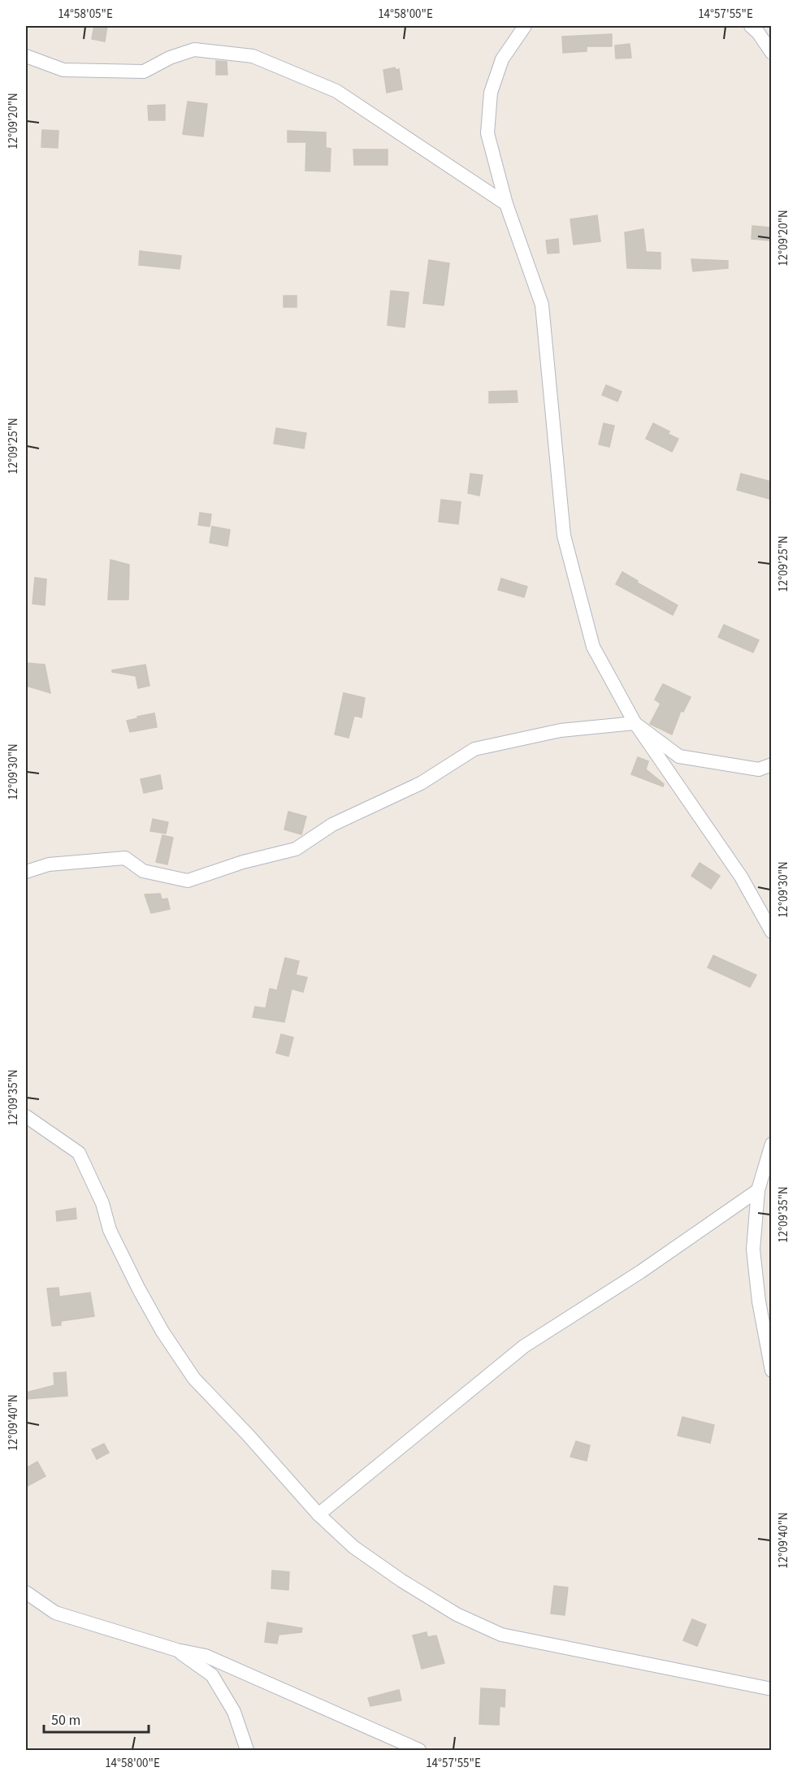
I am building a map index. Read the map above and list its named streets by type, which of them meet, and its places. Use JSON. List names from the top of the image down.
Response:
{
  "scale_bar": "50 m",
  "coordinates": [
    "14°58'05\"E",
    "14°58'00\"E",
    "14°57'55\"E",
    "12°09'20\"N",
    "12°09'25\"N",
    "12°09'30\"N",
    "12°09'35\"N",
    "12°09'40\"N"
  ]
}
